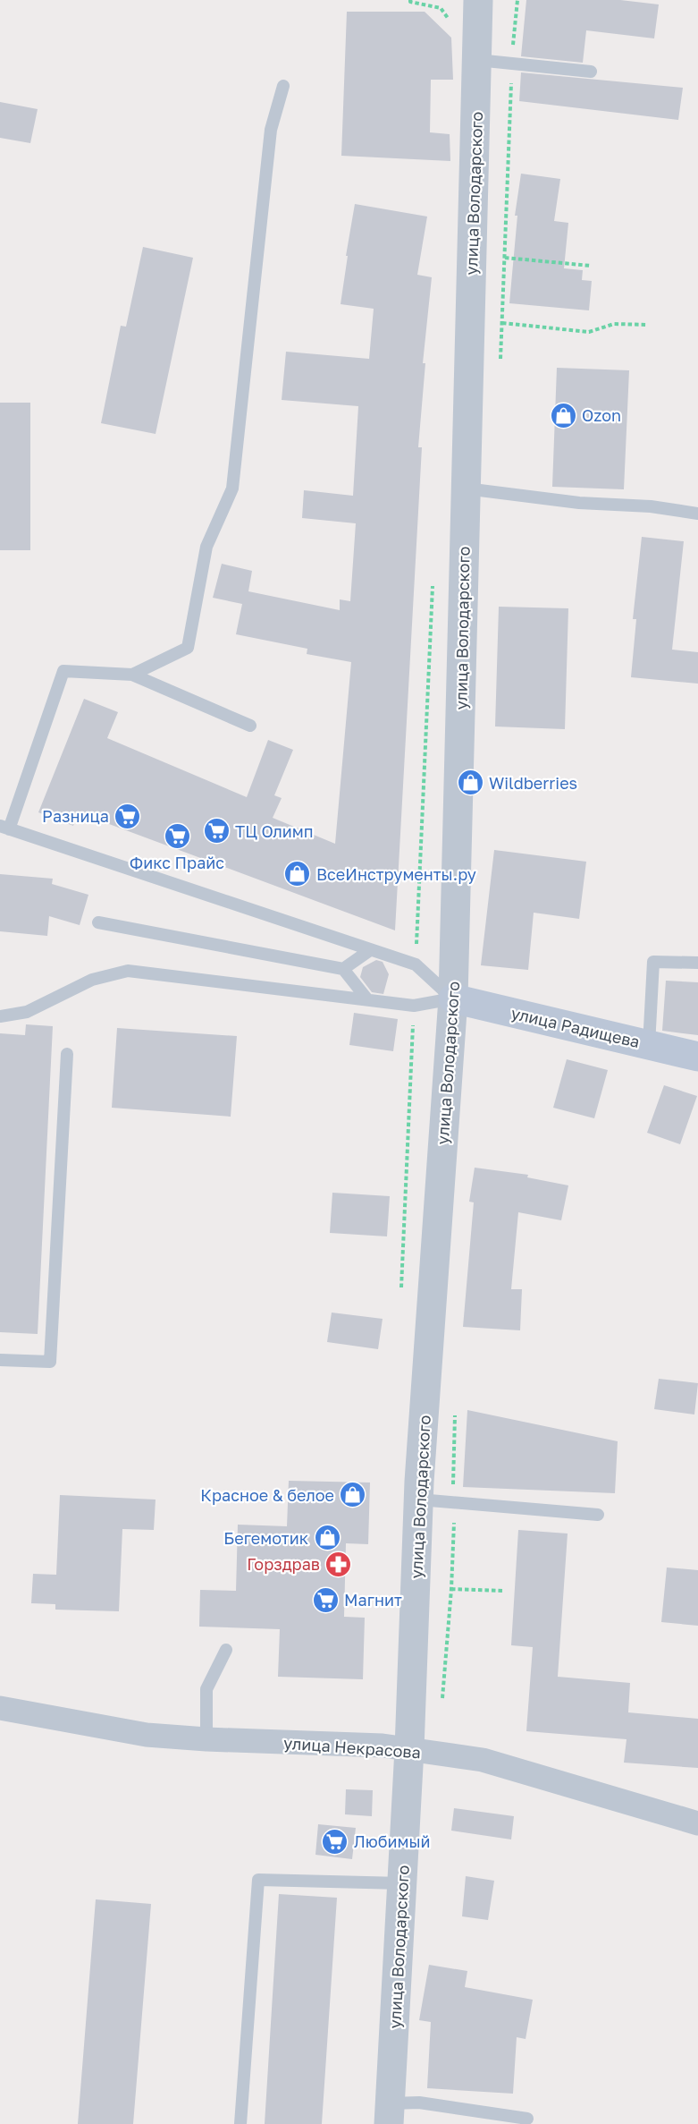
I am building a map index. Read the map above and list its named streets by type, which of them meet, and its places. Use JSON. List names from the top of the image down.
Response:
{
  "streets": {
    "main road": ["улица Радищева"],
    "street": ["улица Володарского", "улица Некрасова"]
  },
  "crossings": [
    ["улица Володарского", "улица Радищева"],
    ["улица Володарского", "улица Некрасова"]
  ],
  "places": {
    "shop": [
      "Ozon",
      "Wildberries",
      "ВсеИнструменты.ру",
      "Красное & белое",
      "Бегемотик"
    ],
    "supermarket": [
      "Разница",
      "ТЦ Олимп",
      "Фикс Прайс",
      "Магнит",
      "Любимый"
    ],
    "pharmacy": ["Горздрав"]
  }
}
